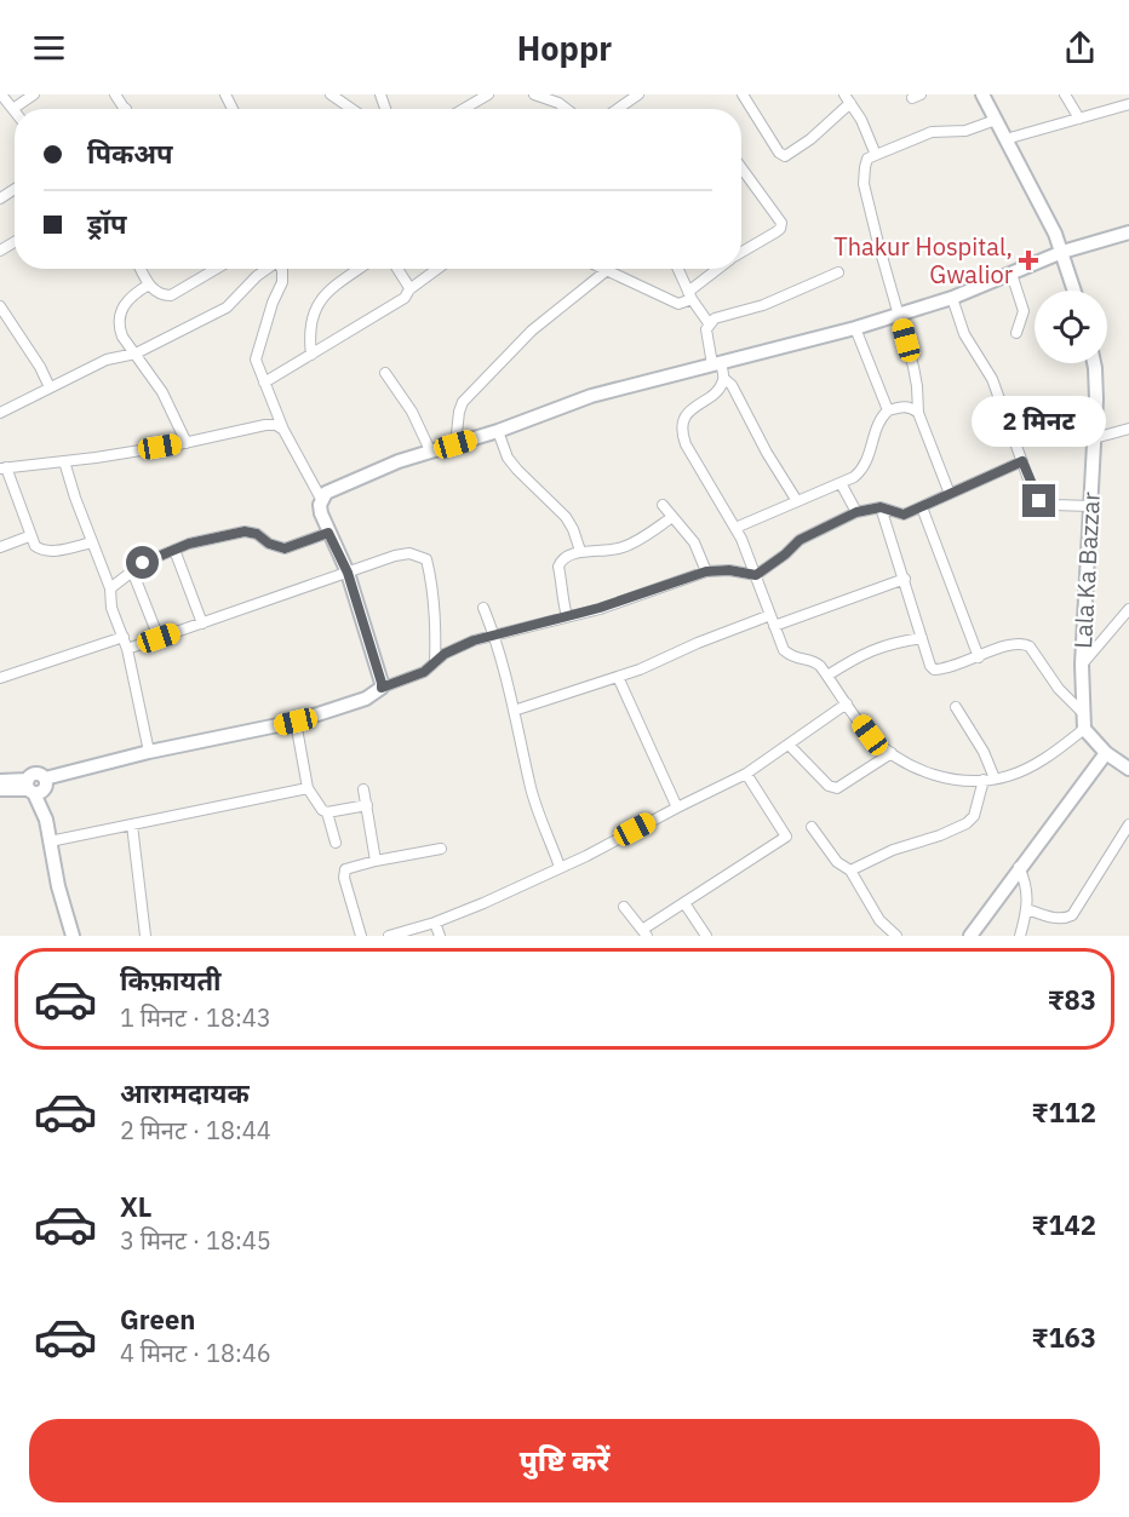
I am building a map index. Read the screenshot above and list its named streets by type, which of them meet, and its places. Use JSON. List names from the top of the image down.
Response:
{
  "streets": {
    "street": ["Lala Ka Bazzar"]
  },
  "places": {
    "health": ["Thakur Hospital, Gwalior"]
  },
  "page": {
    "header": "Hoppr",
    "banner": ["पिकअप", "ड्रॉप"],
    "bubble": "2 मिनट",
    "list": [
      {
        "name": "किफ़ायती",
        "note": "1 मिनट · 18:43",
        "value": "₹83"
      },
      {
        "name": "आरामदायक",
        "note": "2 मिनट · 18:44",
        "value": "₹112"
      },
      {
        "name": "XL",
        "note": "3 मिनट · 18:45",
        "value": "₹142"
      },
      {
        "name": "Green",
        "note": "4 मिनट · 18:46",
        "value": "₹163"
      }
    ],
    "buttons": "पुष्टि करें"
  }
}
